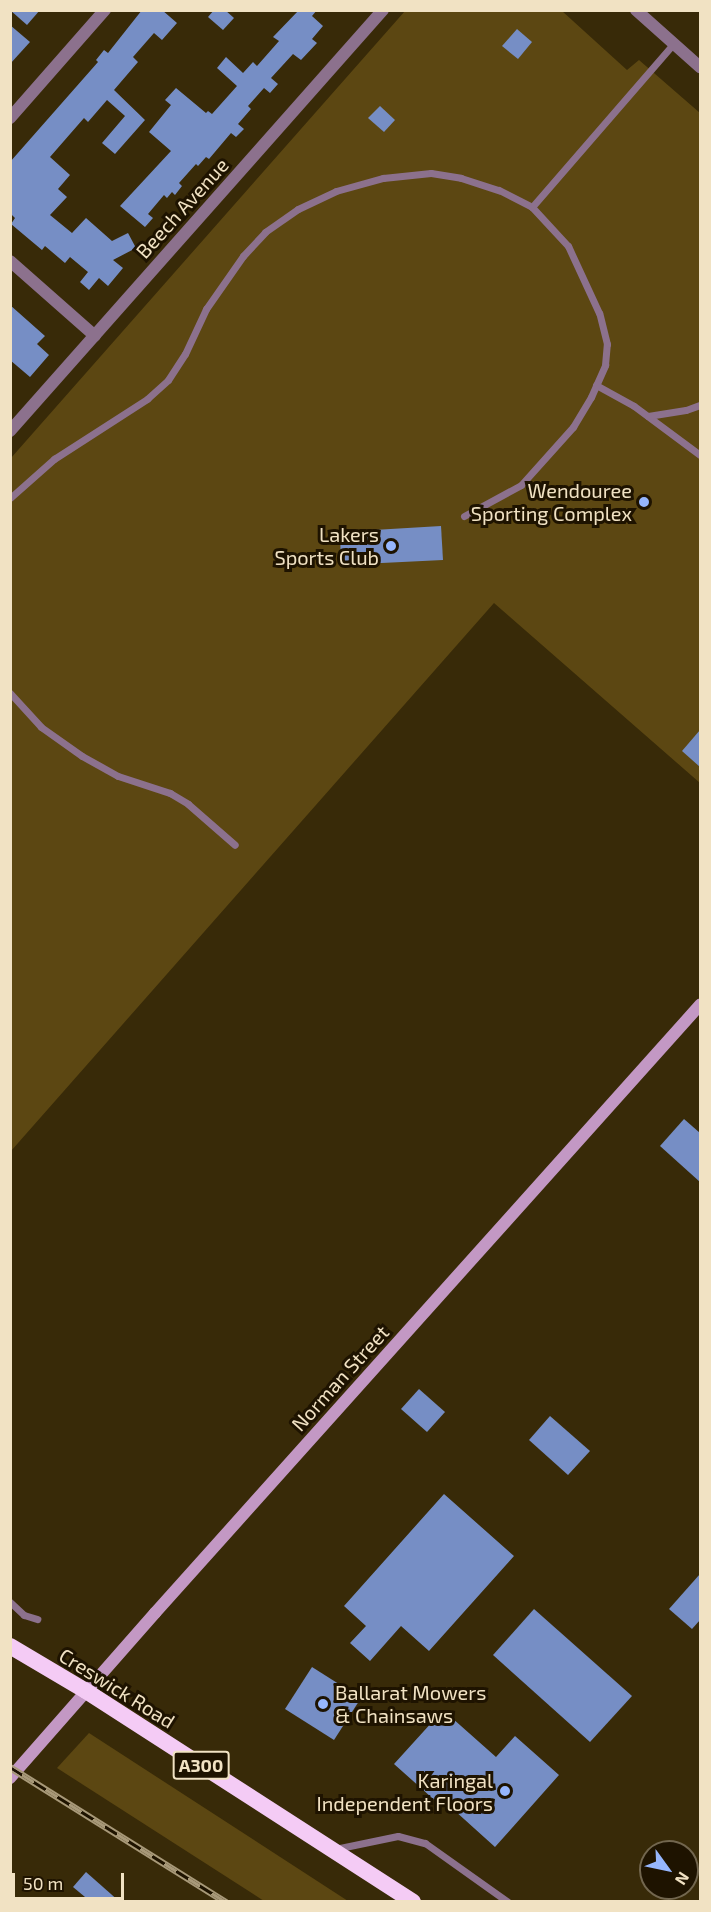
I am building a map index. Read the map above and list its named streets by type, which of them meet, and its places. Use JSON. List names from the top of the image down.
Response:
{
  "streets": {
    "highway": ["Creswick Road", "A300"],
    "main road": ["Norman Street"],
    "street": ["Beech Avenue"]
  },
  "crossings": [
    ["Norman Street", "Creswick Road"]
  ],
  "places": [
    "Wendouree Sporting Complex",
    "Lakers Sports Club",
    "Ballarat Mowers & Chainsaws",
    "Karingal Independent Floors"
  ],
  "scale_bar": "50 m",
  "north": "bottom right"
}
